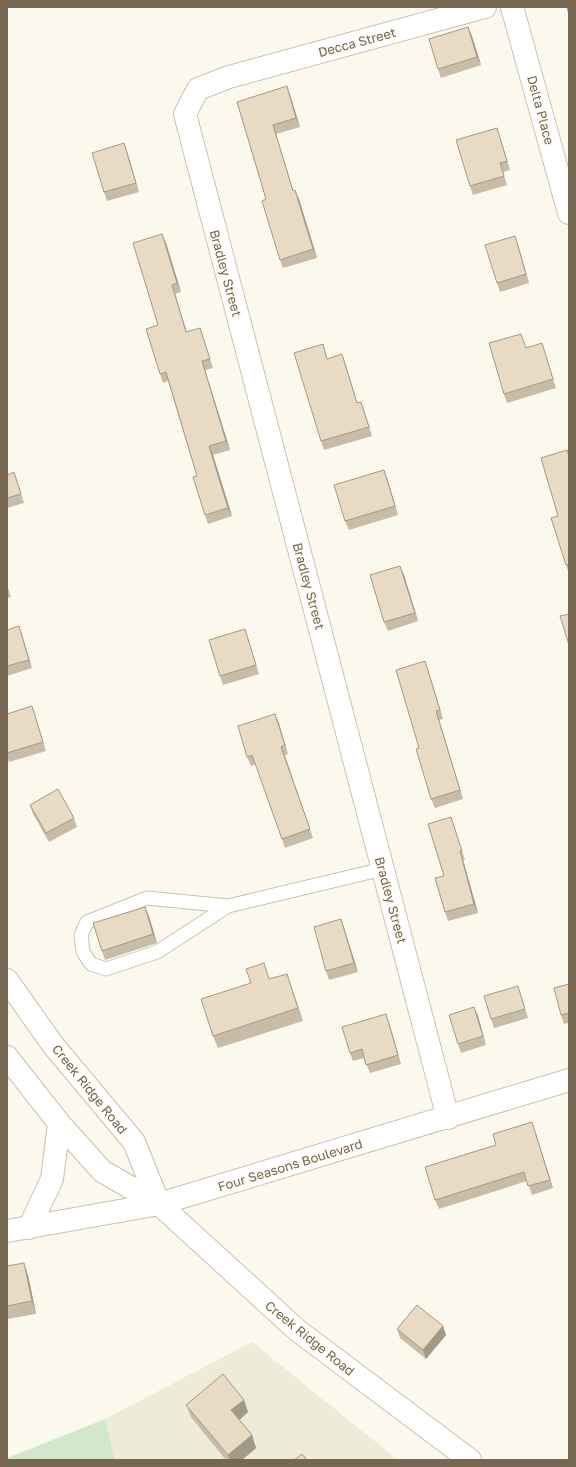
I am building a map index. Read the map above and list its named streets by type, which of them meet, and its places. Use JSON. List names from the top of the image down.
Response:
{
  "streets": {
    "street": [
      "Decca Street",
      "Delta Place",
      "Bradley Street",
      "Creek Ridge Road",
      "Four Seasons Boulevard"
    ]
  },
  "crossings": [
    ["Decca Street", "Bradley Street"],
    ["Bradley Street", "Four Seasons Boulevard"],
    ["Creek Ridge Road", "Four Seasons Boulevard"]
  ]
}
